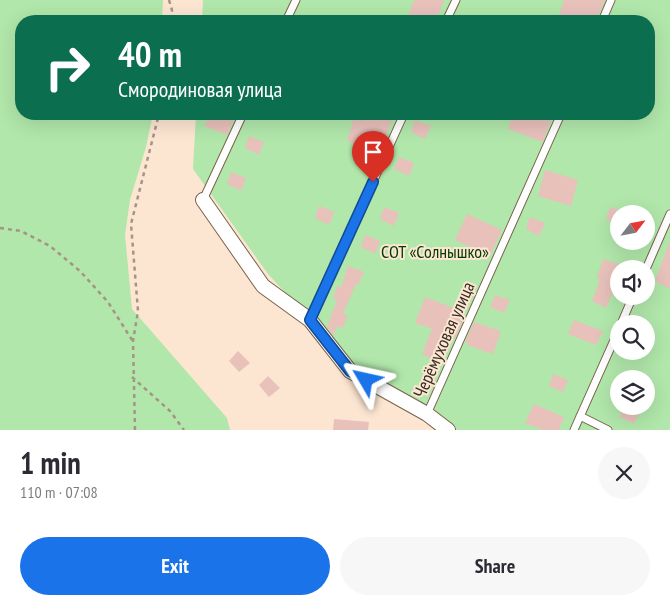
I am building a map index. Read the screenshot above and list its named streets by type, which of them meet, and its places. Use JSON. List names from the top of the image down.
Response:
{
  "streets": {
    "lane": ["Черёмуховая улица"]
  },
  "parks": ["СОТ «Солнышко»"],
  "north": "top right",
  "page": {
    "turn": ["40 m", "Смородиновая улица"],
    "heading": ["1 min", "110 m · 07:08"],
    "buttons": ["Exit", "Share"]
  }
}
